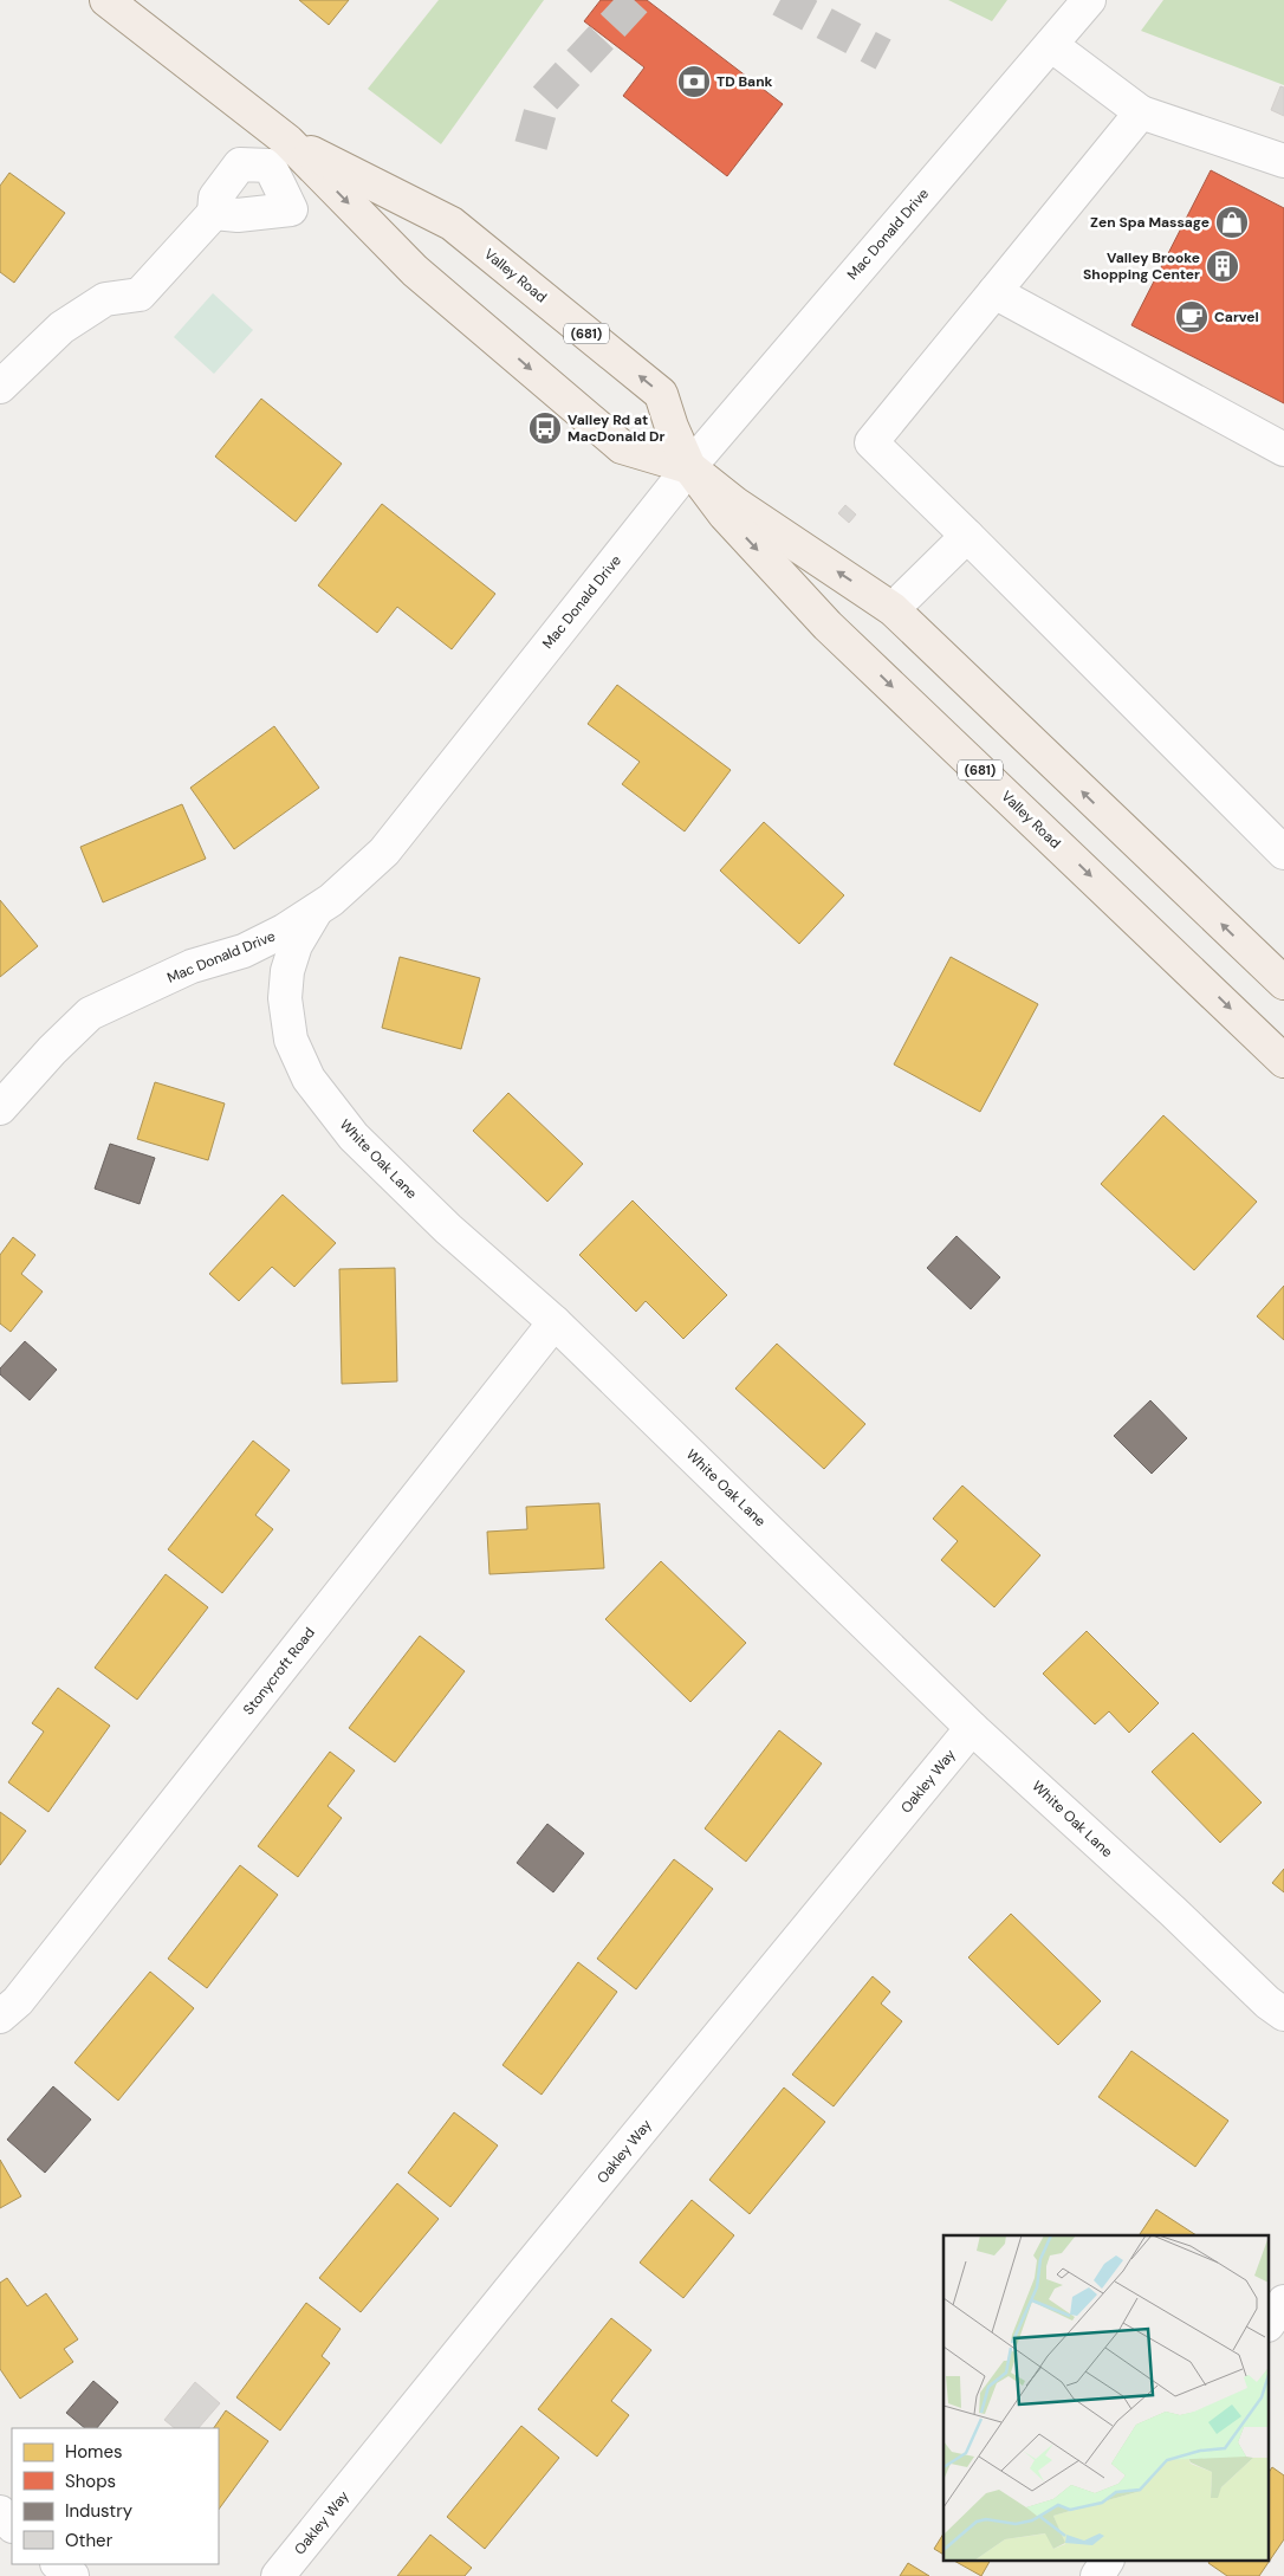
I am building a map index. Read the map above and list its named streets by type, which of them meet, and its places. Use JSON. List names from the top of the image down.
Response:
{
  "streets": {
    "main road": ["Valley Road", "(681)"],
    "street": [
      "Mac Donald Drive",
      "White Oak Lane",
      "Stonycroft Road",
      "Oakley Way"
    ]
  },
  "crossings": [
    ["Mac Donald Drive", "Valley Road"],
    ["Mac Donald Drive", "White Oak Lane"],
    ["White Oak Lane", "Stonycroft Road"],
    ["White Oak Lane", "Oakley Way"]
  ],
  "places": {
    "bank": ["TD Bank"],
    "shop": ["Zen Spa Massage"],
    "building": ["Valley Brooke Shopping Center"],
    "cafe": ["Carvel"],
    "bus stop": ["Valley Rd at MacDonald Dr"]
  },
  "legend": [
    "Homes",
    "Shops",
    "Industry",
    "Other"
  ]
}
